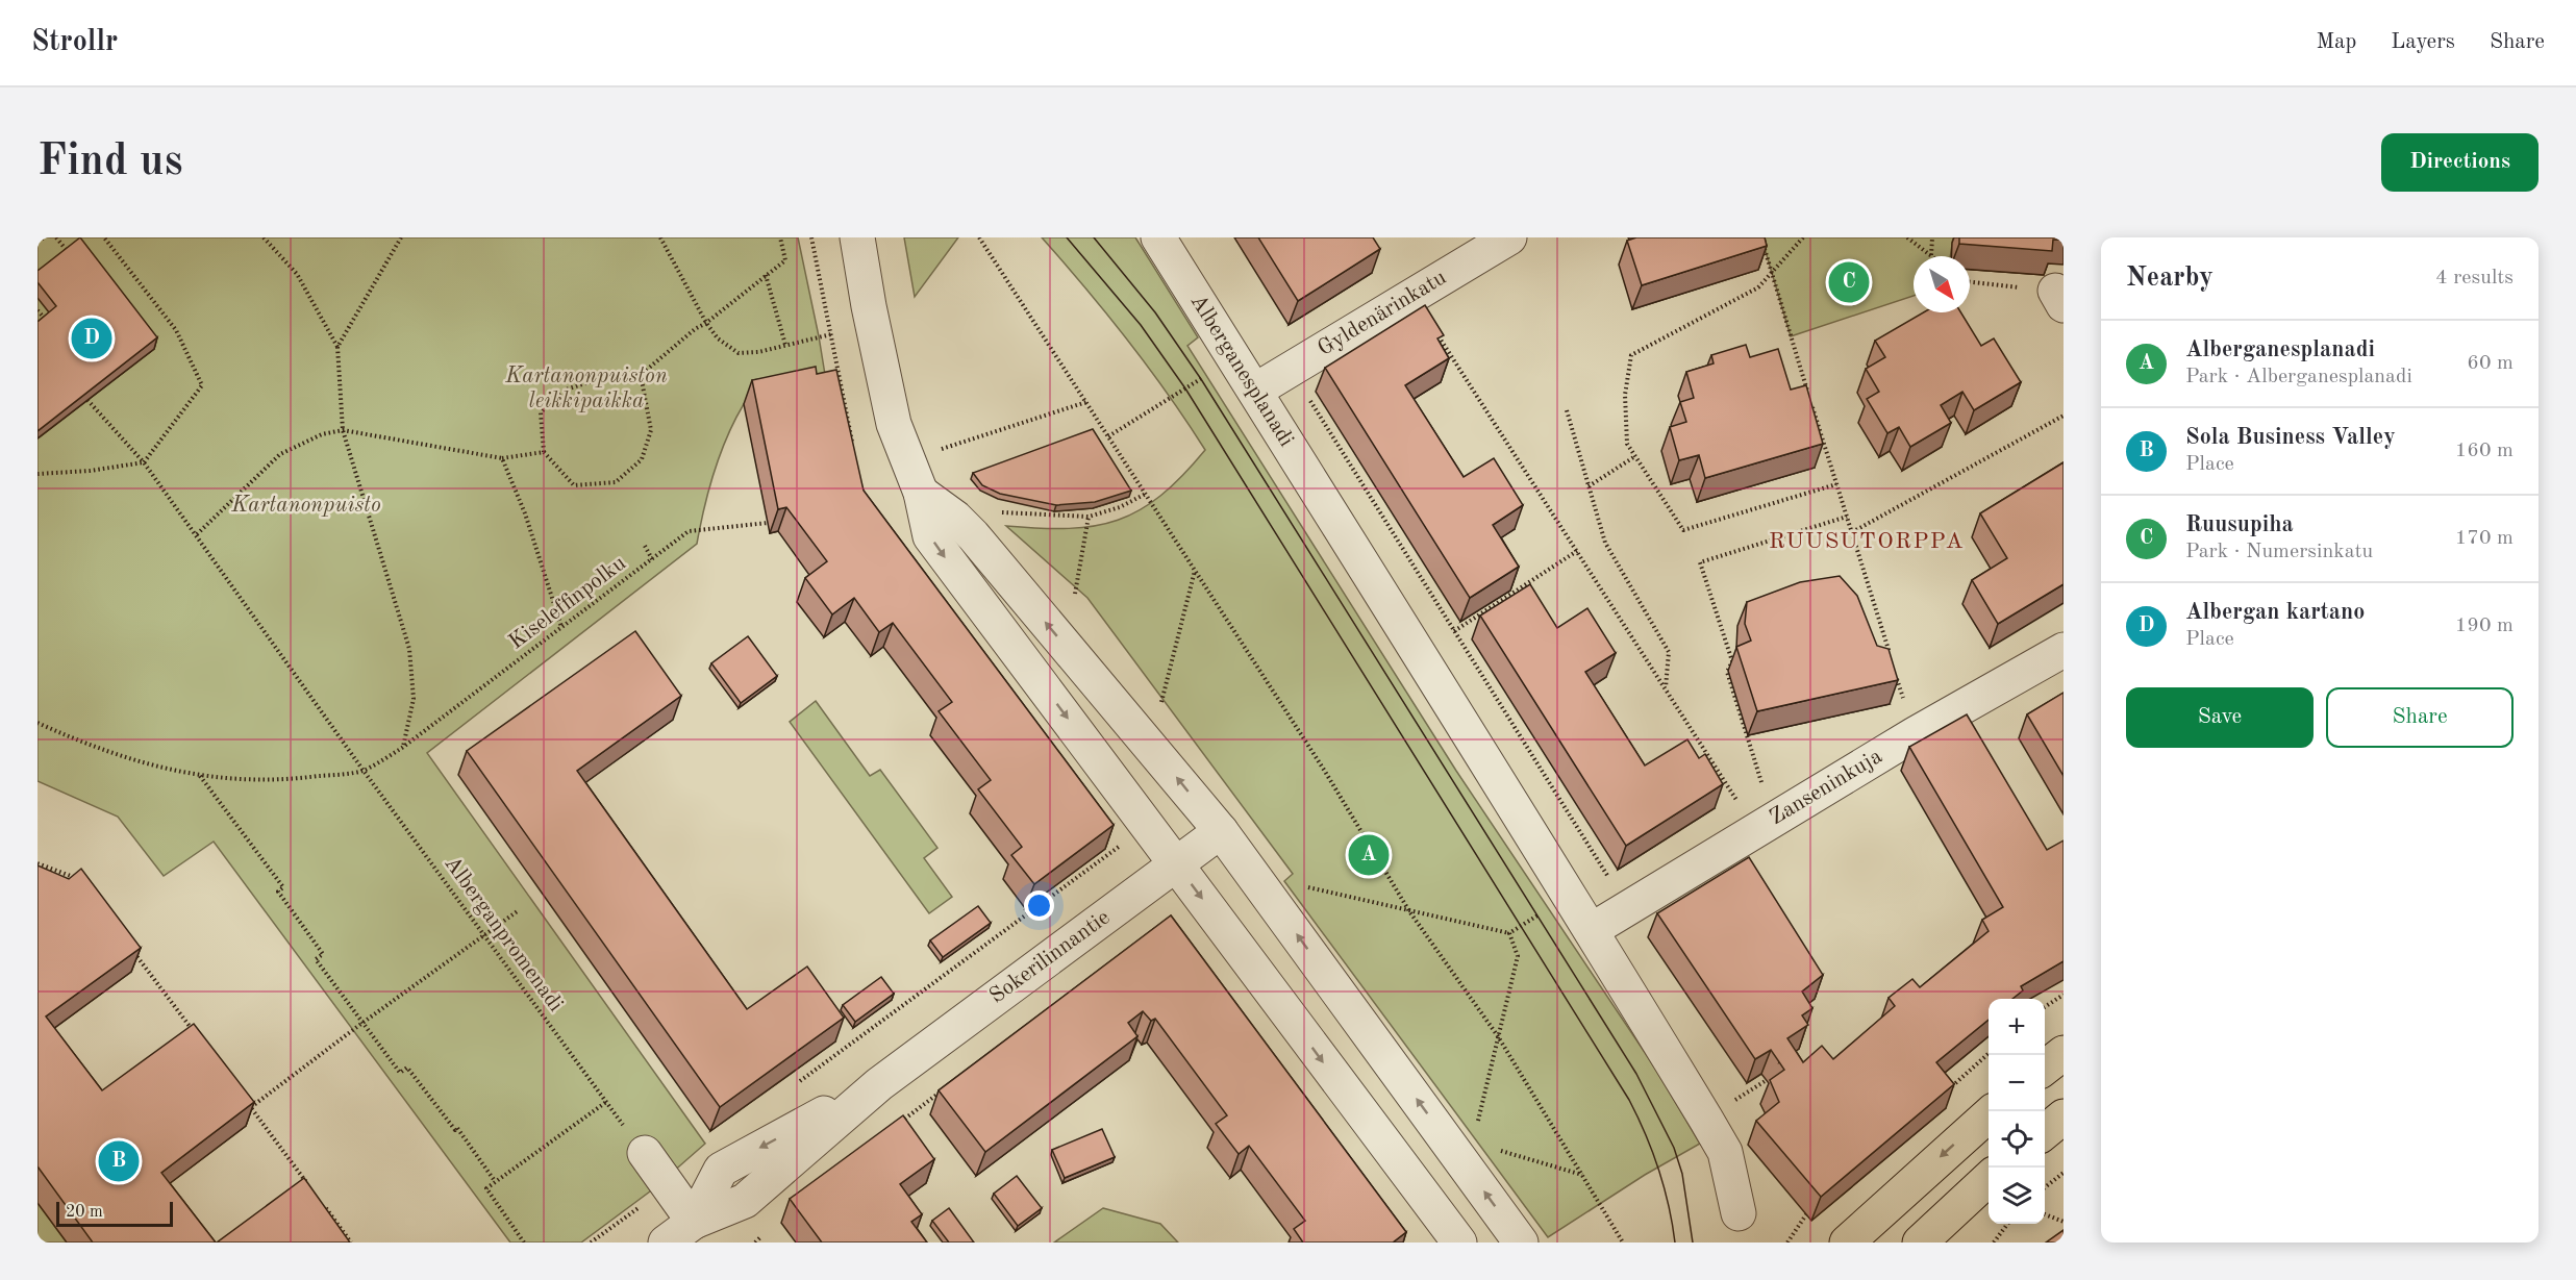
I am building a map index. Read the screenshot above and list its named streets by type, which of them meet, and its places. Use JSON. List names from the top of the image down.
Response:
{
  "streets": {
    "street": [
      "Gyldenärinkatu",
      "Alberganesplanadi",
      "Zanseninkuja",
      "Sokerilinnantie"
    ],
    "path": ["Kiseleffinpolku", "Alberganpromenadi"]
  },
  "crossings": [
    ["Gyldenärinkatu", "Alberganesplanadi"],
    ["Alberganesplanadi", "Zanseninkuja"]
  ],
  "districts": ["RUUSUTORPPA"],
  "parks": ["Kartanonpuiston leikkipaikka", "Kartanonpuisto"],
  "scale_bar": "20 m",
  "north": "bottom right",
  "page": {
    "header": "Strollr",
    "nav": ["Map", "Layers", "Share"],
    "buttons": [
      "Directions",
      ["Save", "Share"]
    ],
    "title": "Find us",
    "heading": ["Nearby", "4 results"],
    "pins": [
      "C",
      "D",
      "A",
      "B"
    ],
    "list": [
      {
        "mark": "A",
        "name": "Alberganesplanadi",
        "note": "Park · Alberganesplanadi",
        "value": "60 m"
      },
      {
        "mark": "B",
        "name": "Sola Business Valley",
        "note": "Place",
        "value": "160 m"
      },
      {
        "mark": "C",
        "name": "Ruusupiha",
        "note": "Park · Numersinkatu",
        "value": "170 m"
      },
      {
        "mark": "D",
        "name": "Albergan kartano",
        "note": "Place",
        "value": "190 m"
      }
    ],
    "map_buttons": ["+", "−"],
    "scale": "20 m"
  }
}
